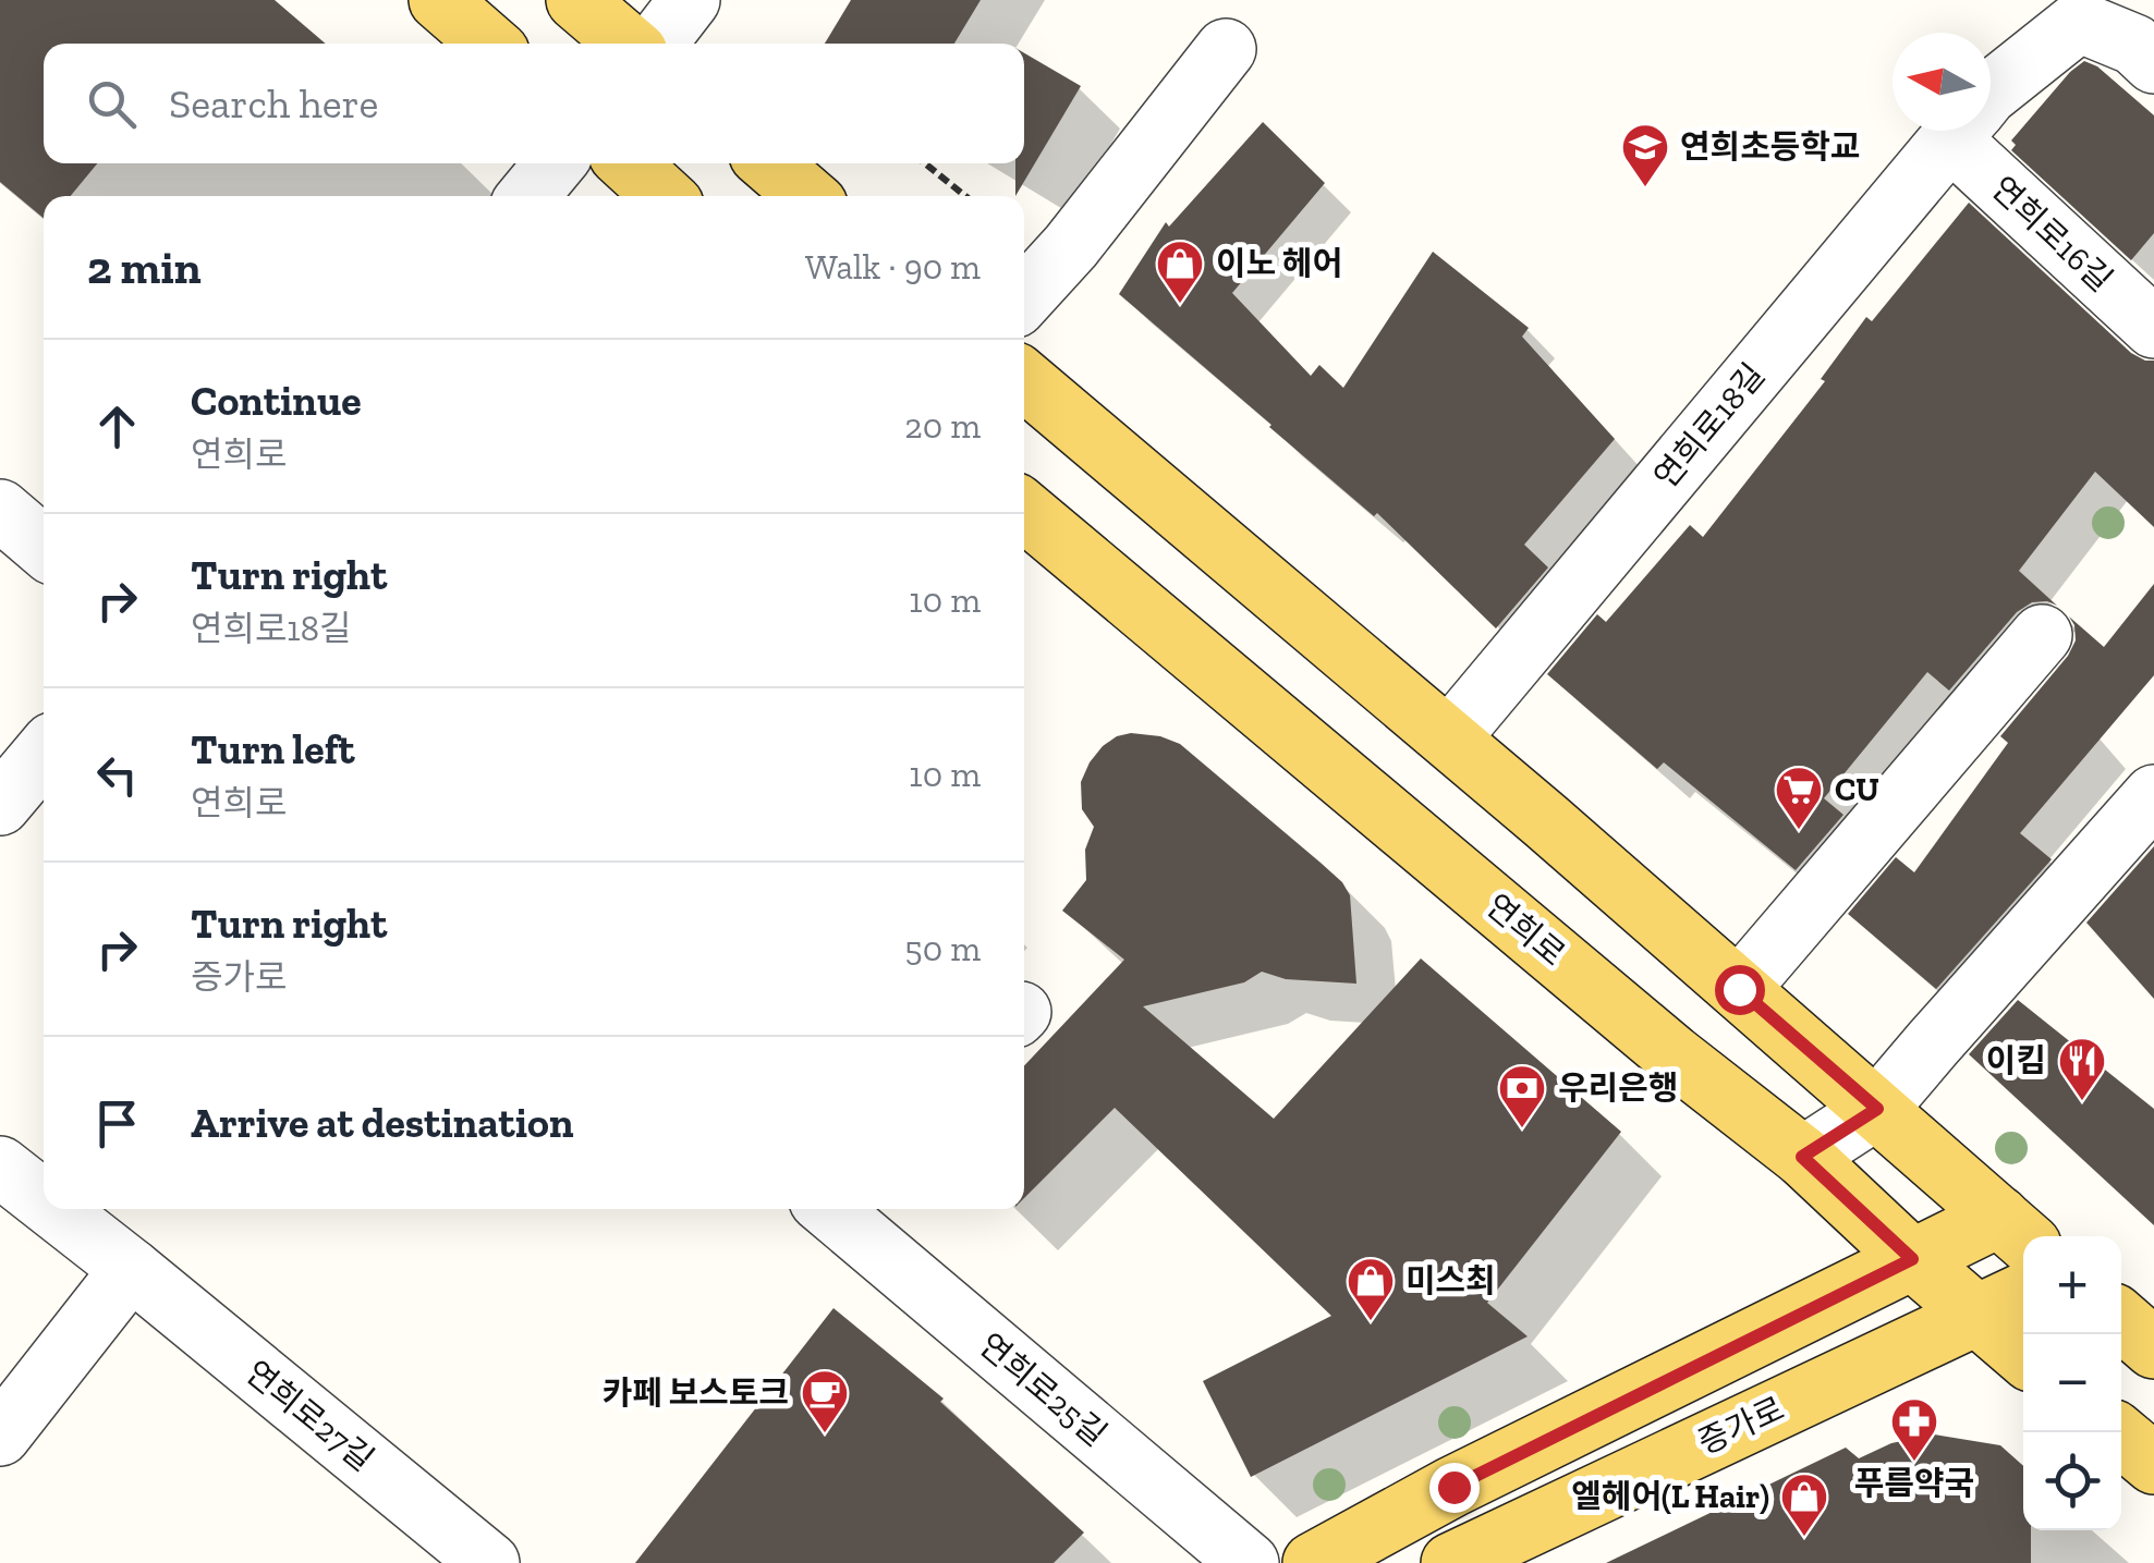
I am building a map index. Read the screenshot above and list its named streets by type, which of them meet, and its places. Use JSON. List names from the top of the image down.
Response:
{
  "streets": {
    "main road": ["연희로", "증가로"],
    "street": [
      "연희로16길",
      "연희로18길",
      "연희로25길",
      "연희로27길"
    ]
  },
  "crossings": [
    ["연희로", "증가로"]
  ],
  "places": {
    "school or university": ["연희초등학교"],
    "shop": ["이노 헤어", "미스최", "엘헤어(L Hair)"],
    "supermarket": ["CU"],
    "restaurant": ["이킴"],
    "bank": ["우리은행"],
    "cafe": ["카페 보스토크"],
    "pharmacy": ["푸름약국"]
  },
  "north": "left",
  "page": {
    "search": "Search here",
    "heading": ["2 min", "Walk · 90 m"],
    "list": [
      ["Continue", "연희로", "20 m"],
      ["Turn right", "연희로18길", "10 m"],
      ["Turn left", "연희로", "10 m"],
      ["Turn right", "증가로", "50 m"],
      "Arrive at destination"
    ],
    "map_buttons": ["+", "−"]
  }
}
